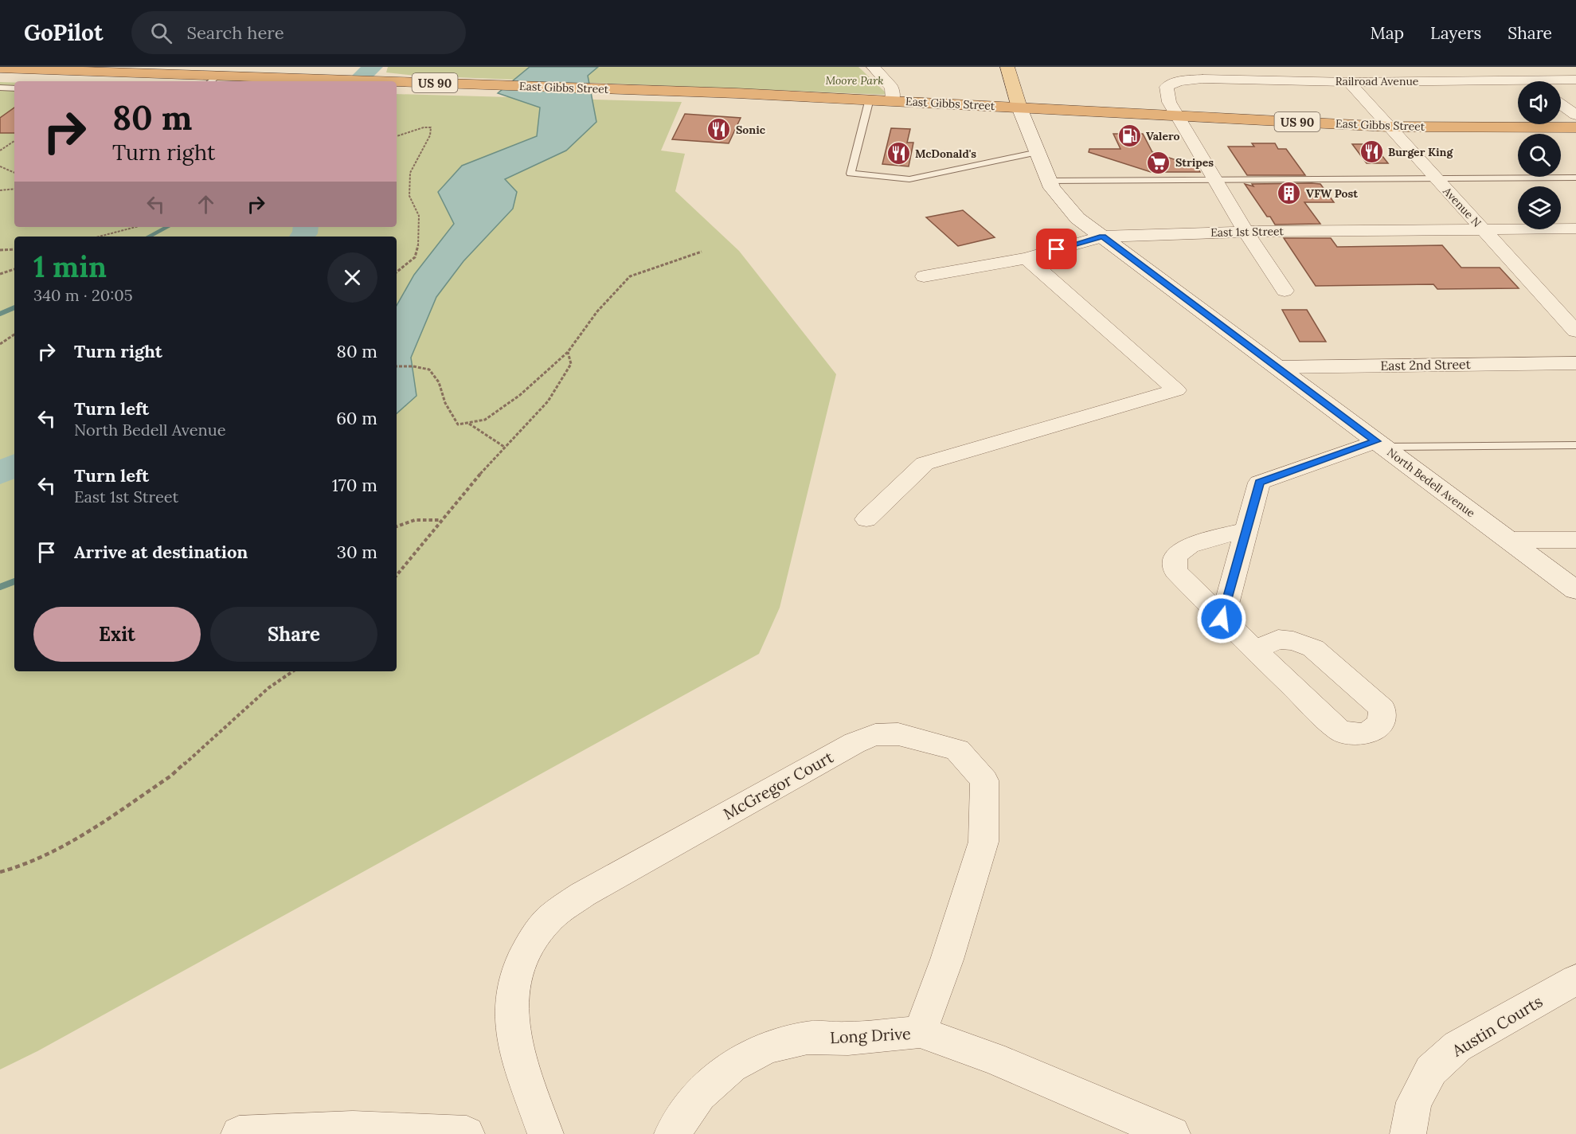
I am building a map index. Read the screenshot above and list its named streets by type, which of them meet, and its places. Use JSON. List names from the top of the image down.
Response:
{
  "streets": {
    "highway": ["US 90", "East Gibbs Street"],
    "main road": ["North Bedell Avenue"],
    "street": [
      "Railroad Avenue",
      "Avenue N",
      "East 1st Street",
      "East 2nd Street",
      "McGregor Court",
      "Austin Courts",
      "Long Drive"
    ]
  },
  "crossings": [
    ["Railroad Avenue", "East Gibbs Street"],
    ["Railroad Avenue", "Avenue N"],
    ["US 90", "East Gibbs Street"],
    ["East Gibbs Street", "Avenue N"],
    ["East Gibbs Street", "North Bedell Avenue"],
    ["Avenue N", "East 1st Street"],
    ["East 1st Street", "North Bedell Avenue"],
    ["East 2nd Street", "North Bedell Avenue"],
    ["McGregor Court", "Long Drive"]
  ],
  "parks": ["Moore Park"],
  "places": {
    "restaurant": ["Sonic", "Burger King", "McDonald's"],
    "fuel station": ["Valero"],
    "supermarket": ["Stripes"],
    "building": ["VFW Post"]
  },
  "page": {
    "header": "GoPilot",
    "search": "Search here",
    "nav": ["Map", "Layers", "Share"],
    "turn": ["80 m", "Turn right"],
    "heading": ["1 min", "340 m · 20:05"],
    "list": [
      {
        "name": "Turn right",
        "value": "80 m"
      },
      {
        "name": "Turn left",
        "note": "North Bedell Avenue",
        "value": "60 m"
      },
      {
        "name": "Turn left",
        "note": "East 1st Street",
        "value": "170 m"
      },
      {
        "name": "Arrive at destination",
        "value": "30 m"
      }
    ],
    "buttons": ["Exit", "Share"]
  }
}
